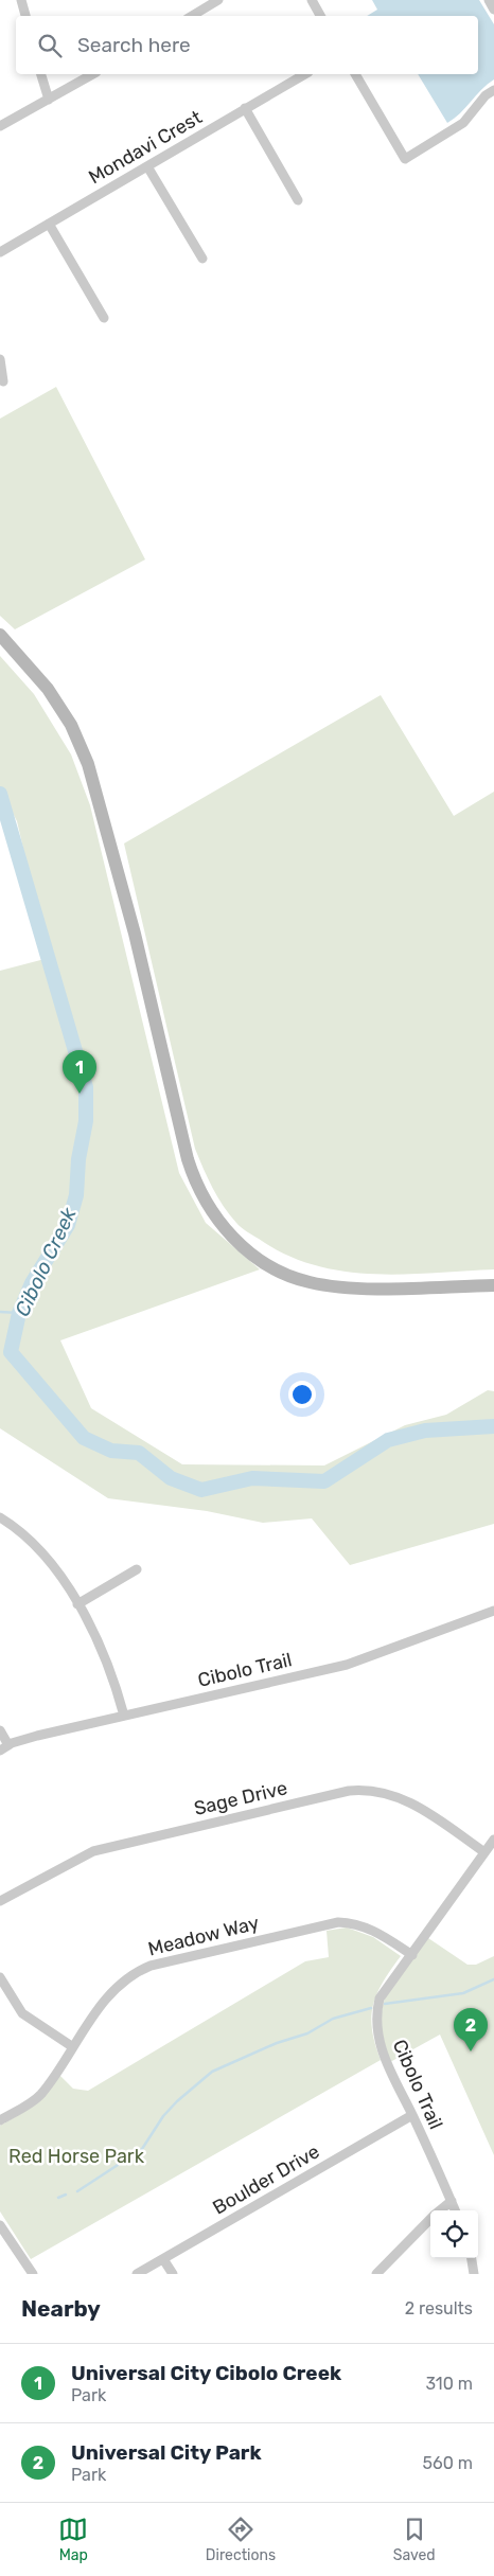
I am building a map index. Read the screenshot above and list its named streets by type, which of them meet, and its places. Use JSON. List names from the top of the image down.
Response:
{
  "streets": {
    "street": [
      "Mondavi Crest",
      "Cibolo Trail",
      "Sage Drive",
      "Meadow Way",
      "Boulder Drive"
    ]
  },
  "crossings": [
    ["Cibolo Trail", "Sage Drive"],
    ["Cibolo Trail", "Meadow Way"],
    ["Cibolo Trail", "Boulder Drive"]
  ],
  "water": ["Cibolo Creek"],
  "parks": ["Red Horse Park"],
  "page": {
    "search": "Search here",
    "pins": ["1", "2"],
    "heading": ["Nearby", "2 results"],
    "list": [
      {
        "mark": "1",
        "name": "Universal City Cibolo Creek",
        "note": "Park",
        "value": "310 m"
      },
      {
        "mark": "2",
        "name": "Universal City Park",
        "note": "Park",
        "value": "560 m"
      }
    ],
    "nav": ["Map", "Directions", "Saved"]
  }
}
